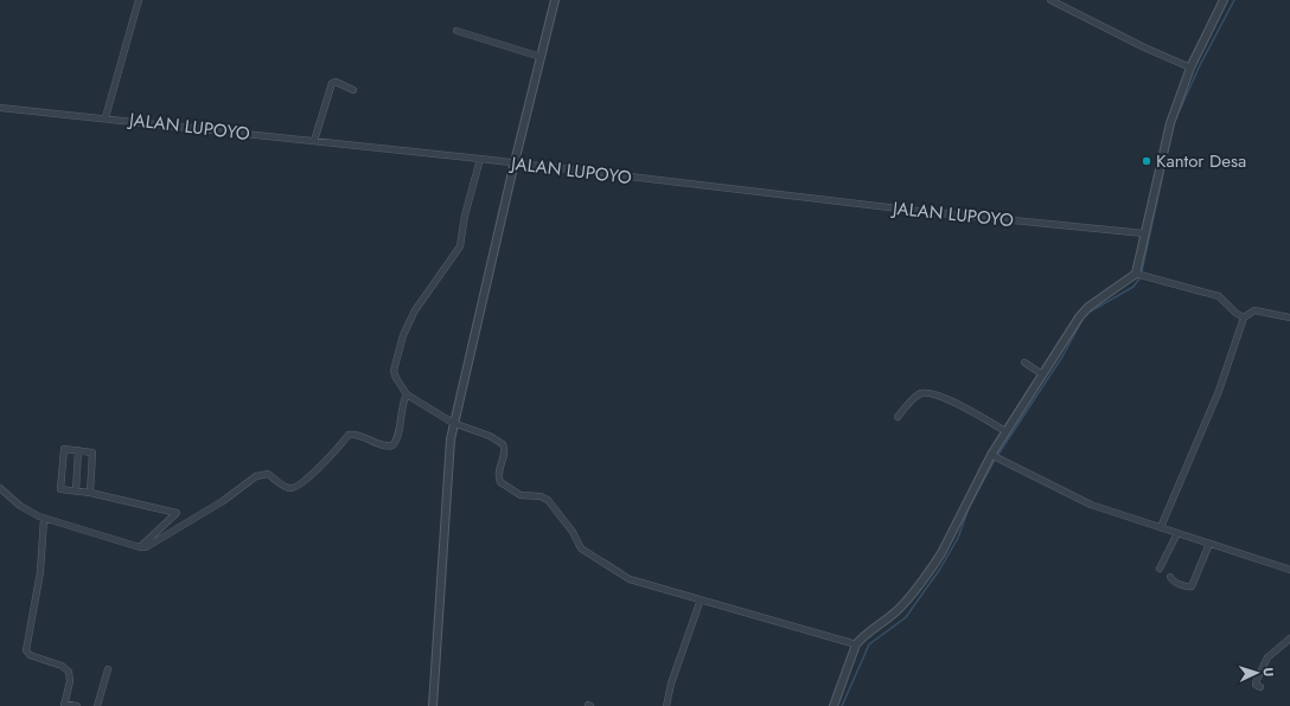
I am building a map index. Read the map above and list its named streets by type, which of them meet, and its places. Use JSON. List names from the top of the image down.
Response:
{
  "streets": {
    "street": ["JALAN LUPOYO"]
  },
  "places": ["Kantor Desa"],
  "north": "right"
}
